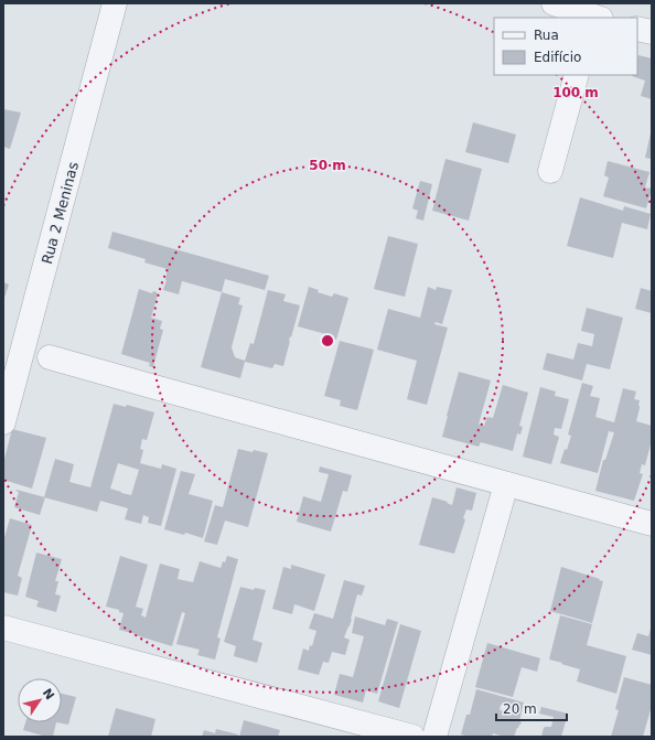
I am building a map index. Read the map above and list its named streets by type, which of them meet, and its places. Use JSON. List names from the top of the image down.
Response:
{
  "streets": {
    "street": ["Rua 2 Meninas"]
  },
  "legend": ["Rua", "Edifício"],
  "scale_bar": "20 m",
  "north": "top right",
  "rings": ["100 m", "50 m"]
}
